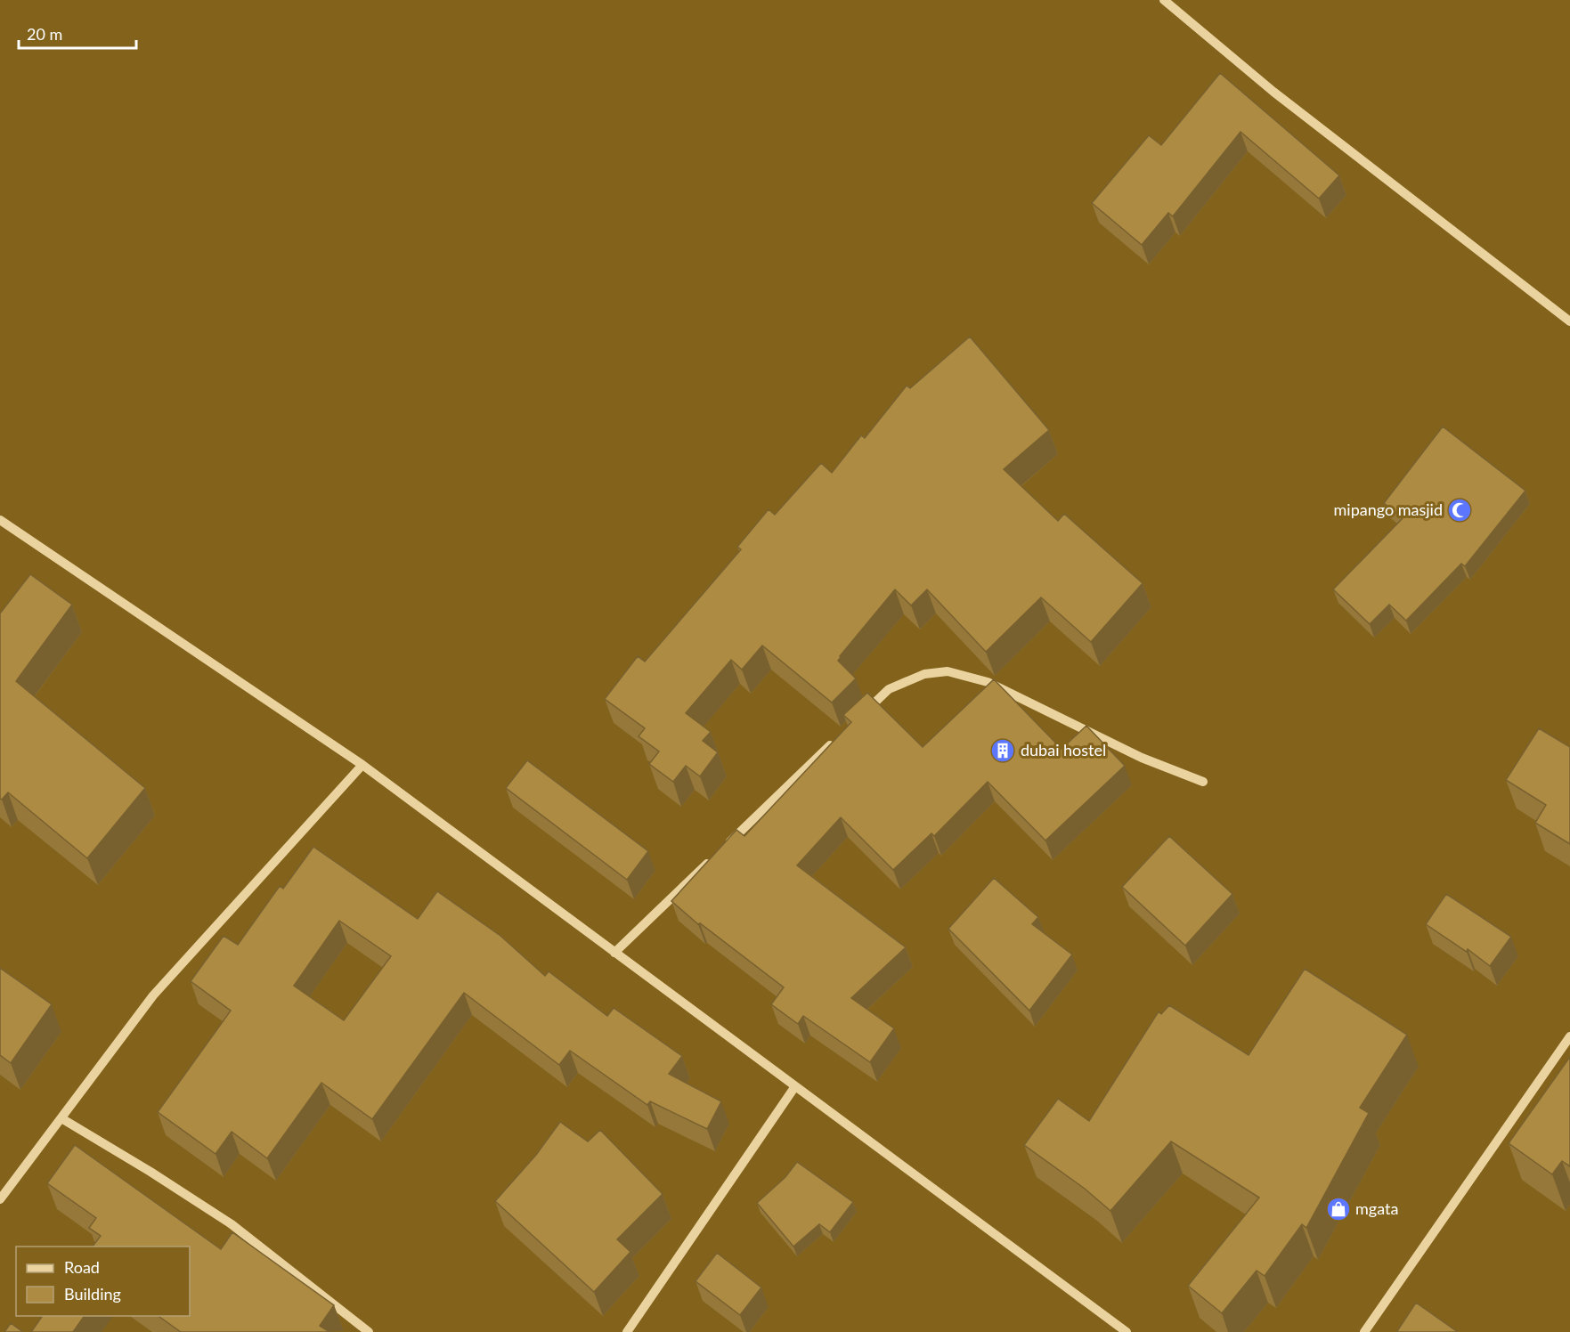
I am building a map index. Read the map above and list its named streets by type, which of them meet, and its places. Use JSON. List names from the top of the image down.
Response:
{
  "places": {
    "mosque": ["mipango masjid"],
    "building": ["dubai hostel"],
    "shop": ["mgata"]
  },
  "legend": ["Road", "Building"],
  "scale_bar": "20 m"
}
